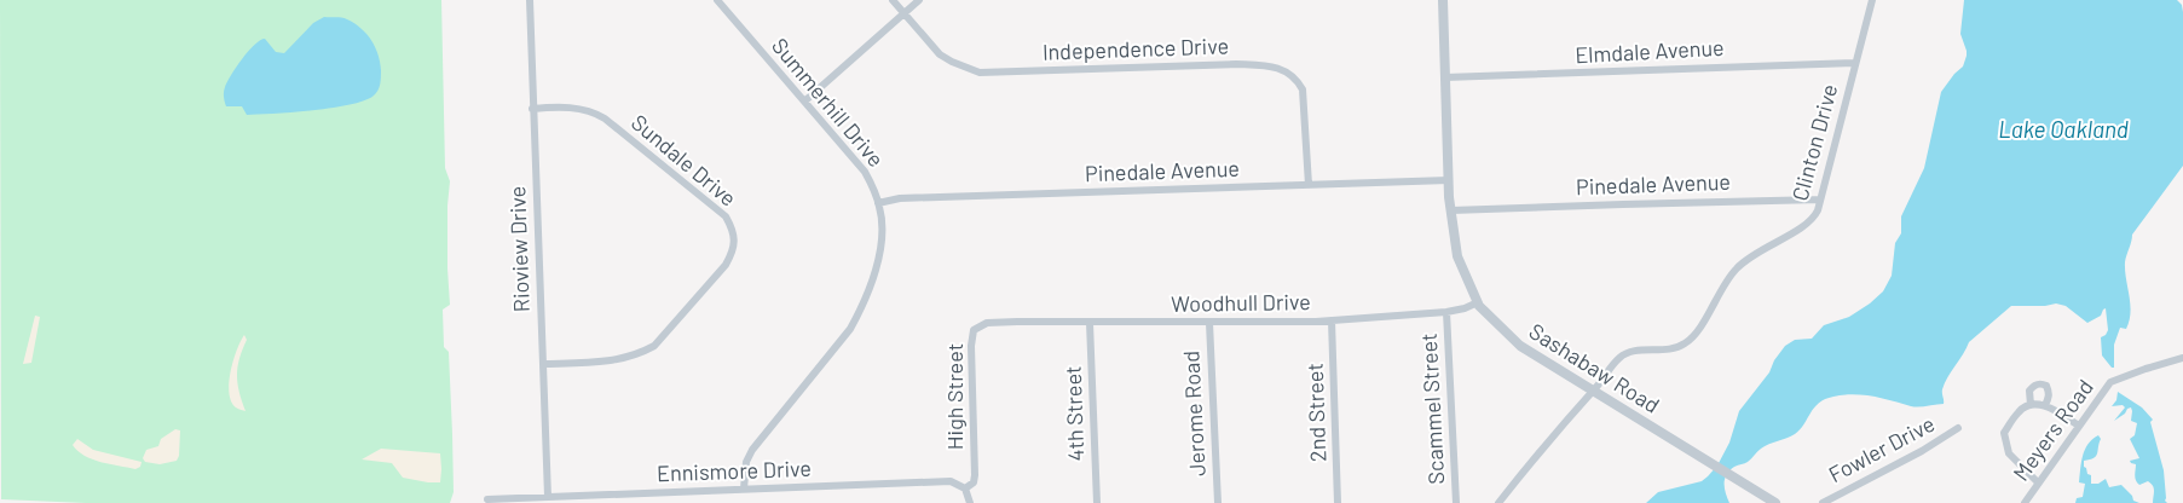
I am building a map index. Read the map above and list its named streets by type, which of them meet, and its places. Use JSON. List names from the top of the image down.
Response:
{
  "streets": {
    "street": [
      "Independence Drive",
      "Elmdale Avenue",
      "Summerhill Drive",
      "Clinton Drive",
      "Sundale Drive",
      "Pinedale Avenue",
      "Rioview Drive",
      "Woodhull Drive",
      "Sashabaw Road",
      "High Street",
      "Scammel Street",
      "2nd Street",
      "4th Street",
      "Jerome Road",
      "Meyers Road",
      "Fowler Drive",
      "Ennismore Drive"
    ]
  },
  "crossings": [
    ["Independence Drive", "Pinedale Avenue"],
    ["Elmdale Avenue", "Clinton Drive"],
    ["Elmdale Avenue", "Sashabaw Road"],
    ["Summerhill Drive", "Pinedale Avenue"],
    ["Summerhill Drive", "Ennismore Drive"],
    ["Clinton Drive", "Pinedale Avenue"],
    ["Clinton Drive", "Sashabaw Road"],
    ["Sundale Drive", "Rioview Drive"],
    ["Pinedale Avenue", "Sashabaw Road"],
    ["Rioview Drive", "Ennismore Drive"],
    ["Woodhull Drive", "Sashabaw Road"],
    ["Woodhull Drive", "High Street"],
    ["Woodhull Drive", "Scammel Street"],
    ["Woodhull Drive", "2nd Street"],
    ["Woodhull Drive", "4th Street"],
    ["Woodhull Drive", "Jerome Road"],
    ["High Street", "Ennismore Drive"]
  ],
  "water": ["Lake Oakland"]
}
